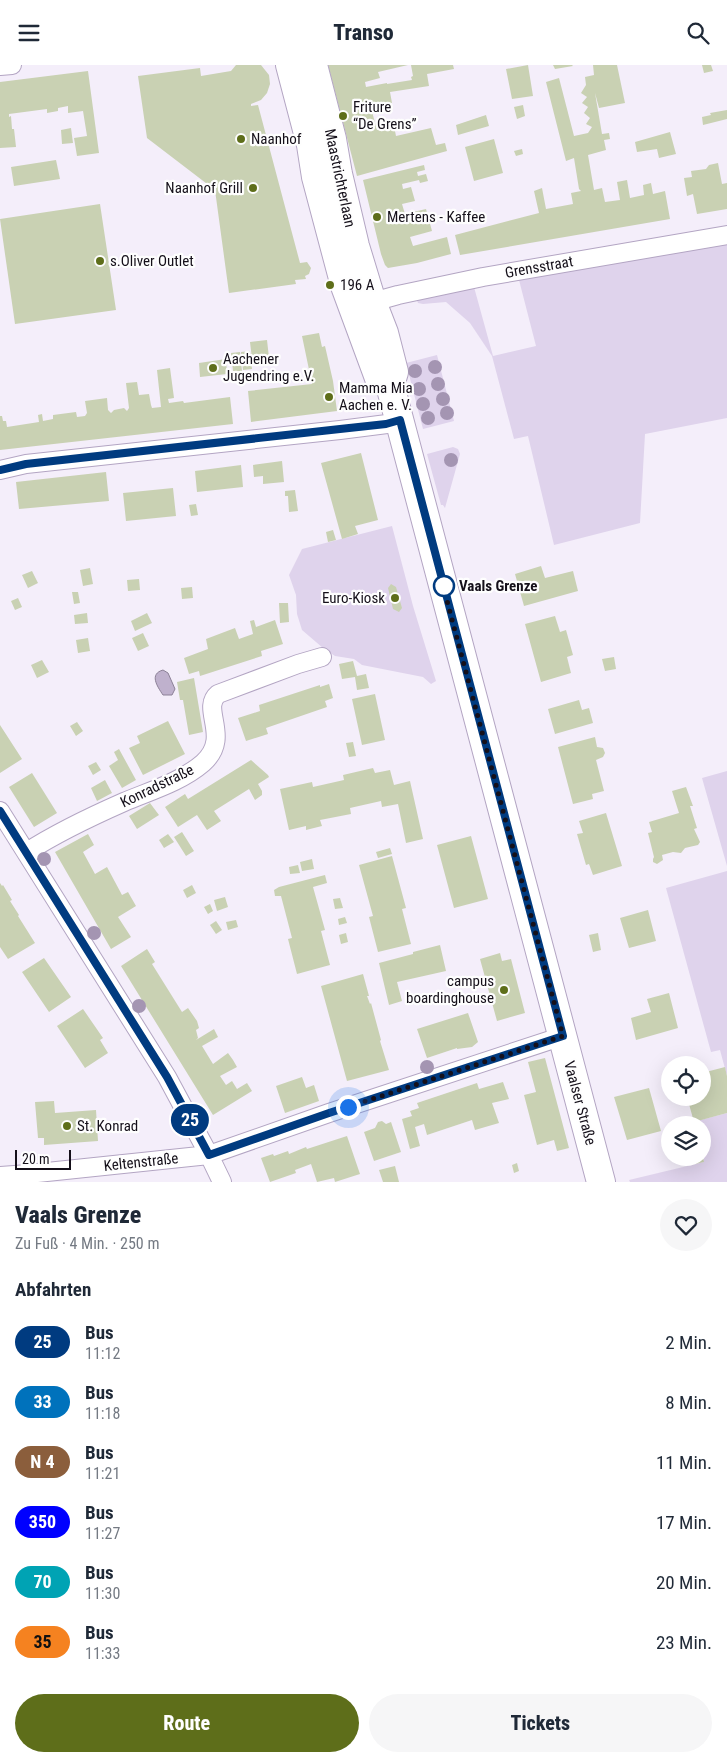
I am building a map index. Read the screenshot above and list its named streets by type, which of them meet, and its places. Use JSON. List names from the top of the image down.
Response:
{
  "streets": {
    "main road": ["Maastrichterlaan", "Vaalser Straße"],
    "street": ["Grensstraat", "Konradstraße", "Keltenstraße"]
  },
  "crossings": [
    ["Maastrichterlaan", "Grensstraat"],
    ["Maastrichterlaan", "Vaalser Straße"],
    ["Grensstraat", "Vaalser Straße"],
    ["Vaalser Straße", "Keltenstraße"]
  ],
  "places": [
    "Friture “De Grens”",
    "Naanhof",
    "Naanhof Grill",
    "Mertens - Kaffee",
    "s.Oliver Outlet",
    "196 A",
    "Aachener Jugendring e.V.",
    "Mamma Mia Aachen e. V.",
    "Vaals Grenze",
    "Euro-Kiosk",
    "campus boardinghouse",
    "St. Konrad"
  ],
  "lines": ["bus line 25"],
  "scale_bar": "20 m",
  "page": {
    "header": "Transo",
    "on_map": "25",
    "scale": "20 m",
    "heading": [
      ["Vaals Grenze", "Zu Fuß · 4 Min. · 250 m"],
      "Abfahrten"
    ],
    "list": [
      {
        "mark": "25",
        "name": "Bus",
        "note": "11:12",
        "value": "2 Min."
      },
      {
        "mark": "33",
        "name": "Bus",
        "note": "11:18",
        "value": "8 Min."
      },
      {
        "mark": "N 4",
        "name": "Bus",
        "note": "11:21",
        "value": "11 Min."
      },
      {
        "mark": "350",
        "name": "Bus",
        "note": "11:27",
        "value": "17 Min."
      },
      {
        "mark": "70",
        "name": "Bus",
        "note": "11:30",
        "value": "20 Min."
      },
      {
        "mark": "35",
        "name": "Bus",
        "note": "11:33",
        "value": "23 Min."
      }
    ],
    "buttons": ["Route", "Tickets"]
  }
}
